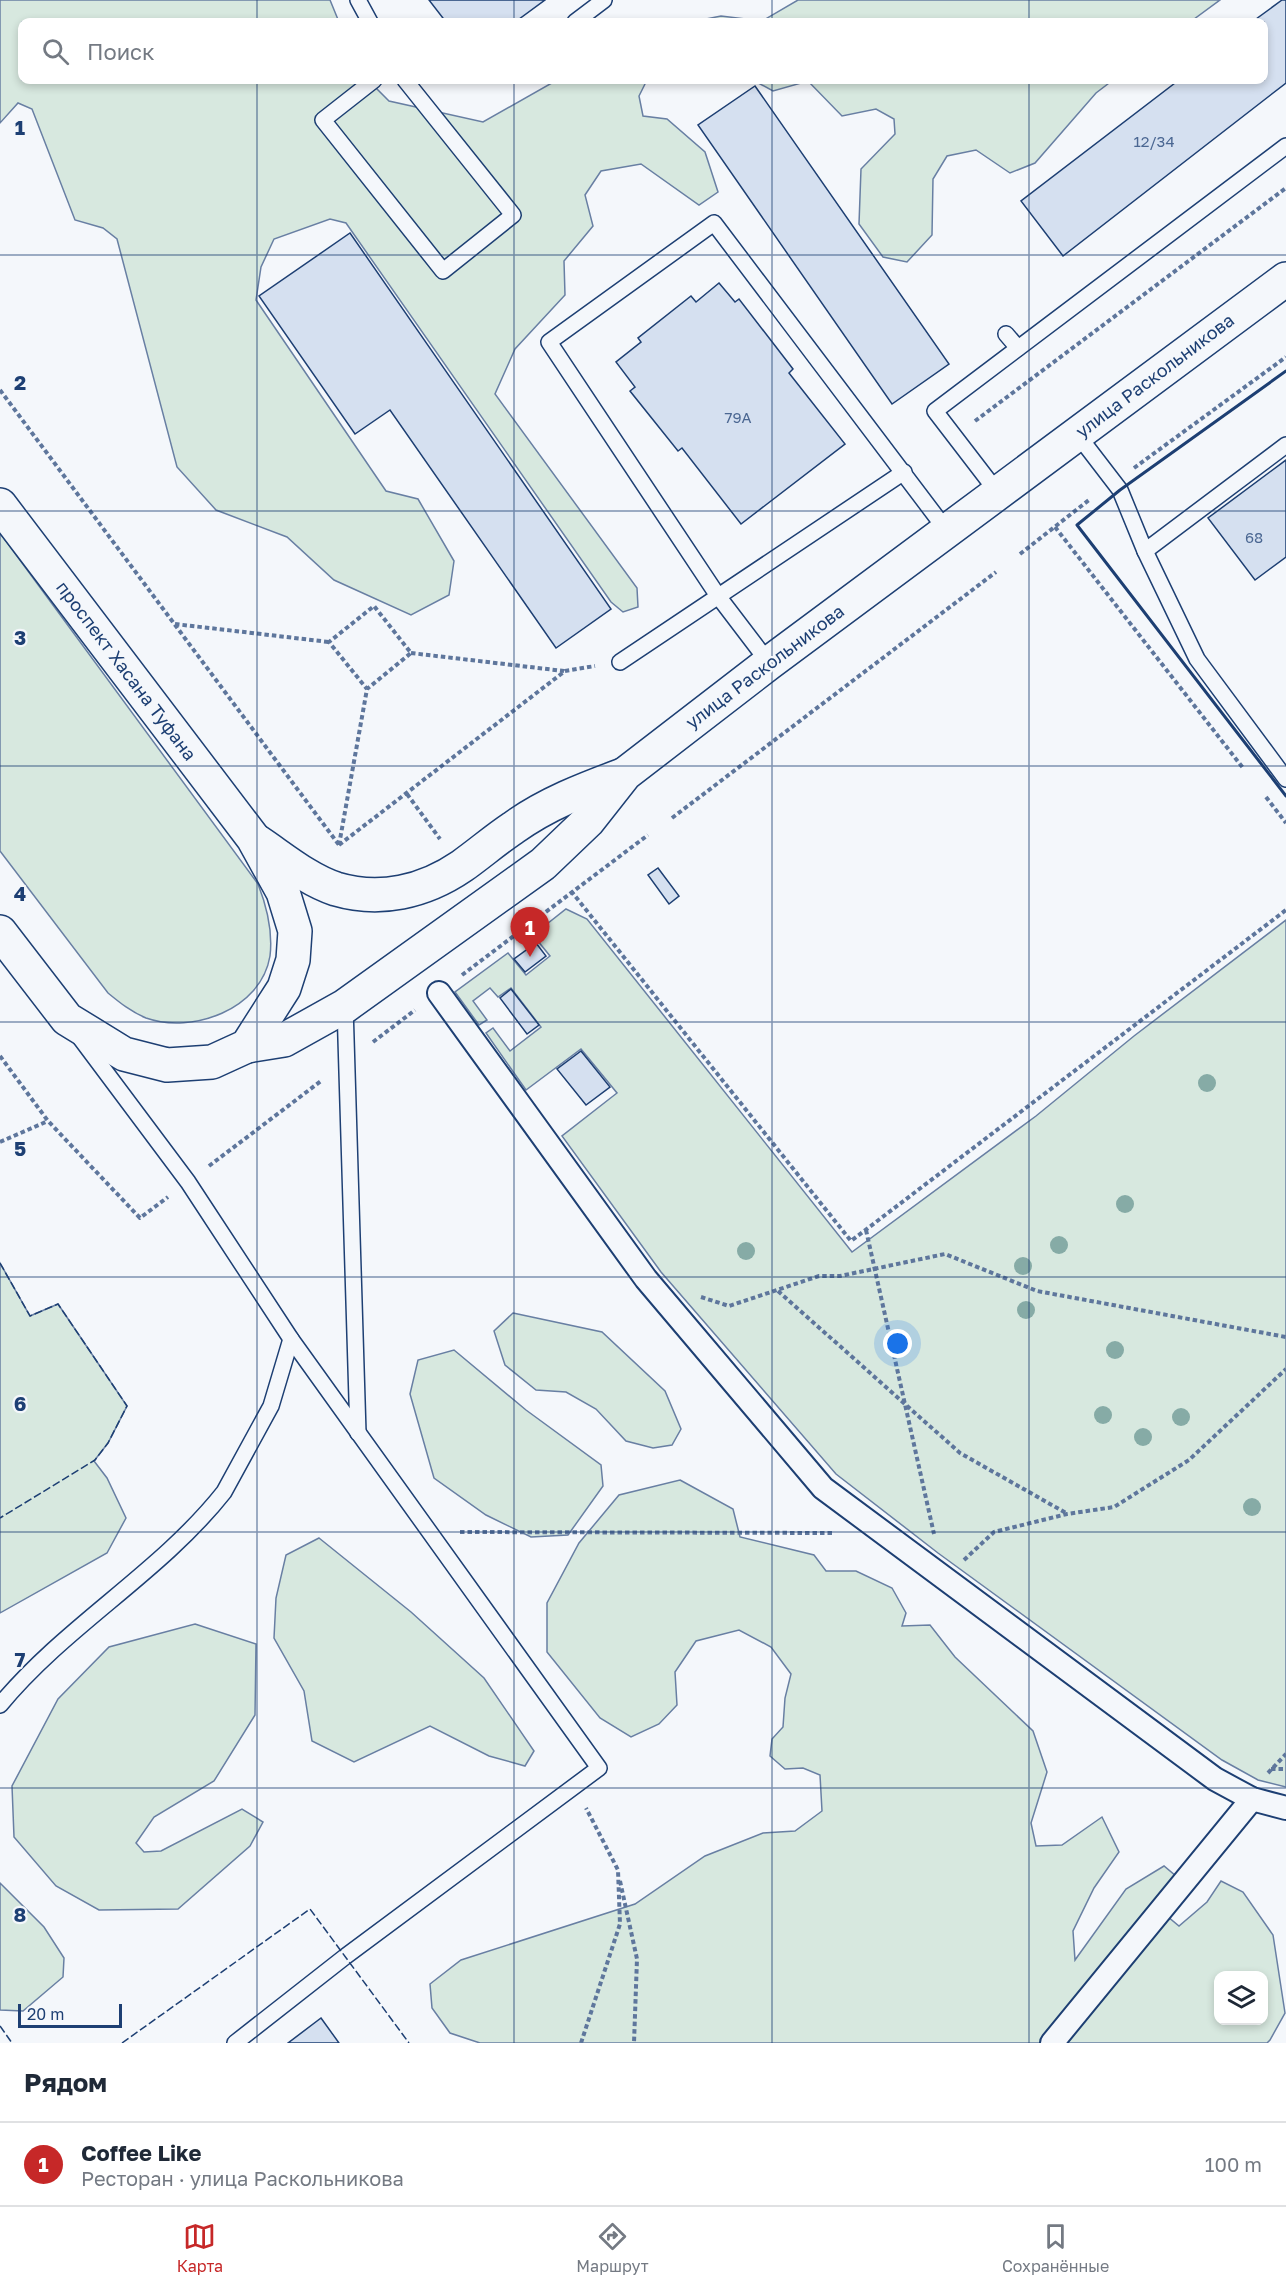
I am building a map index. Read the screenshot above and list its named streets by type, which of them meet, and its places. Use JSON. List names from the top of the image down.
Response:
{
  "streets": {
    "street": ["улица Раскольникова", "проспект Хасана Туфана"]
  },
  "house_numbers": ["12/34", "79А", "68"],
  "scale_bar": "20 m",
  "page": {
    "search": "Поиск",
    "pins": "1",
    "scale": "20 m",
    "heading": "Рядом",
    "list": [
      {
        "mark": "1",
        "name": "Coffee Like",
        "note": "Ресторан · улица Раскольникова",
        "value": "100 m"
      }
    ],
    "nav": ["Карта", "Маршрут", "Сохранённые"]
  },
  "grid": {
    "rows": [
      "1",
      "2",
      "3",
      "4",
      "5",
      "6",
      "7",
      "8"
    ]
  }
}
